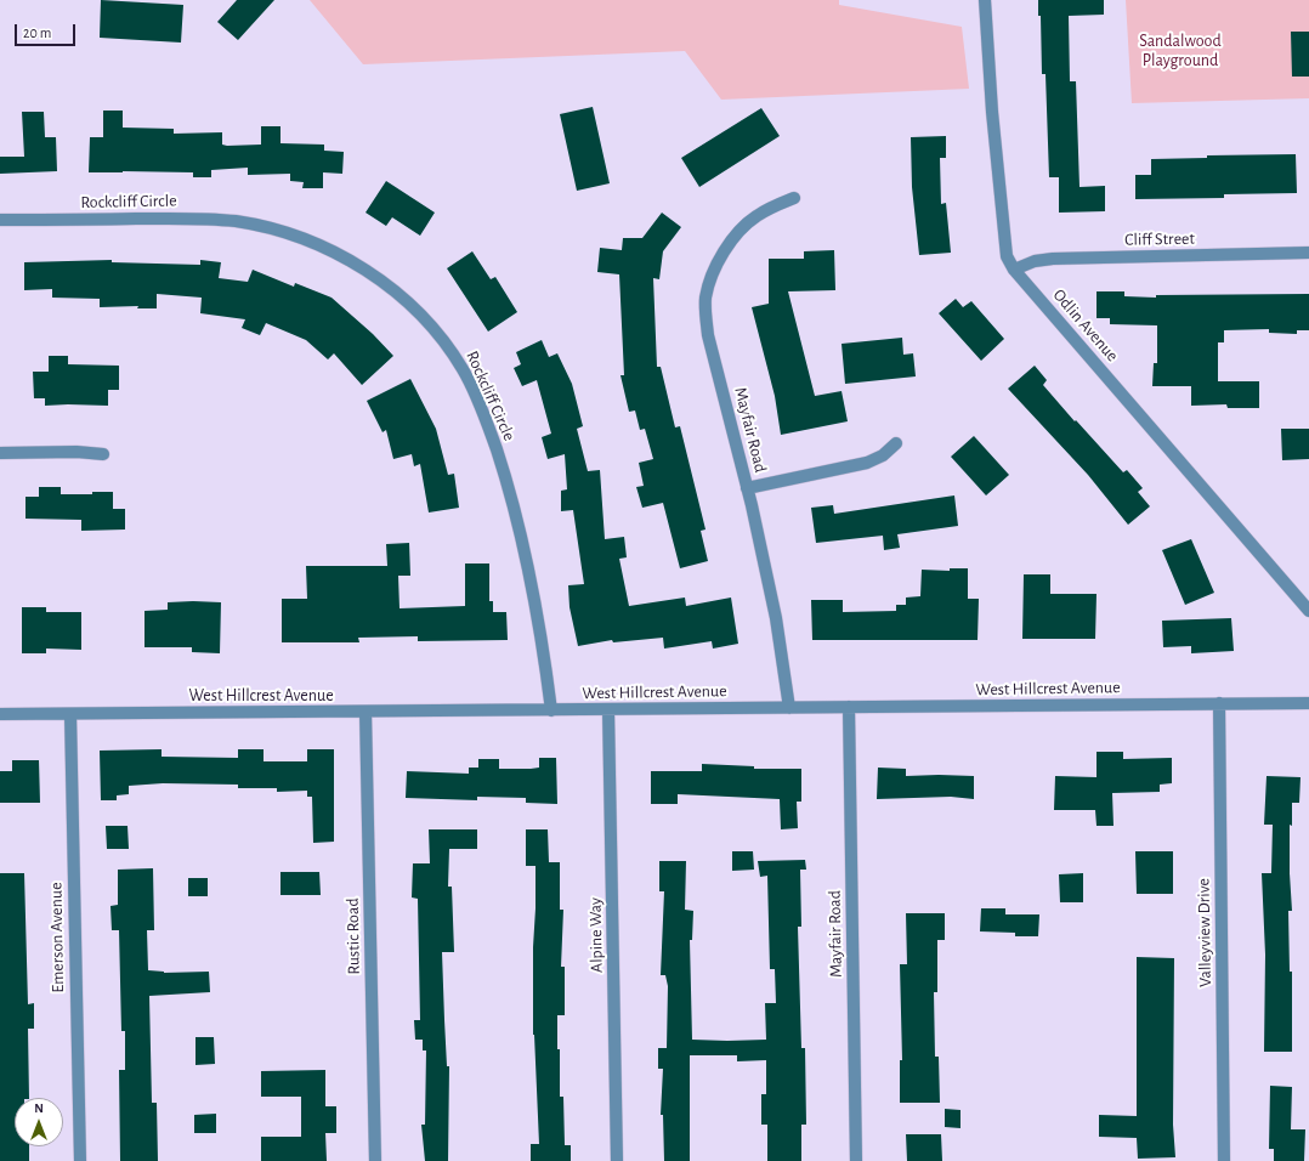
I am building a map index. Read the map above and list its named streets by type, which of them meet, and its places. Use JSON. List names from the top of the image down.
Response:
{
  "streets": {
    "street": [
      "Rockcliff Circle",
      "Cliff Street",
      "Odlin Avenue",
      "Mayfair Road",
      "West Hillcrest Avenue",
      "Valleyview Drive",
      "Alpine Way",
      "Rustic Road",
      "Emerson Avenue"
    ]
  },
  "crossings": [
    ["Rockcliff Circle", "West Hillcrest Avenue"],
    ["Cliff Street", "Odlin Avenue"],
    ["Mayfair Road", "West Hillcrest Avenue"],
    ["West Hillcrest Avenue", "Valleyview Drive"],
    ["West Hillcrest Avenue", "Alpine Way"],
    ["West Hillcrest Avenue", "Rustic Road"],
    ["West Hillcrest Avenue", "Emerson Avenue"]
  ],
  "parks": ["Sandalwood Playground"],
  "scale_bar": "20 m",
  "north": "top"
}
